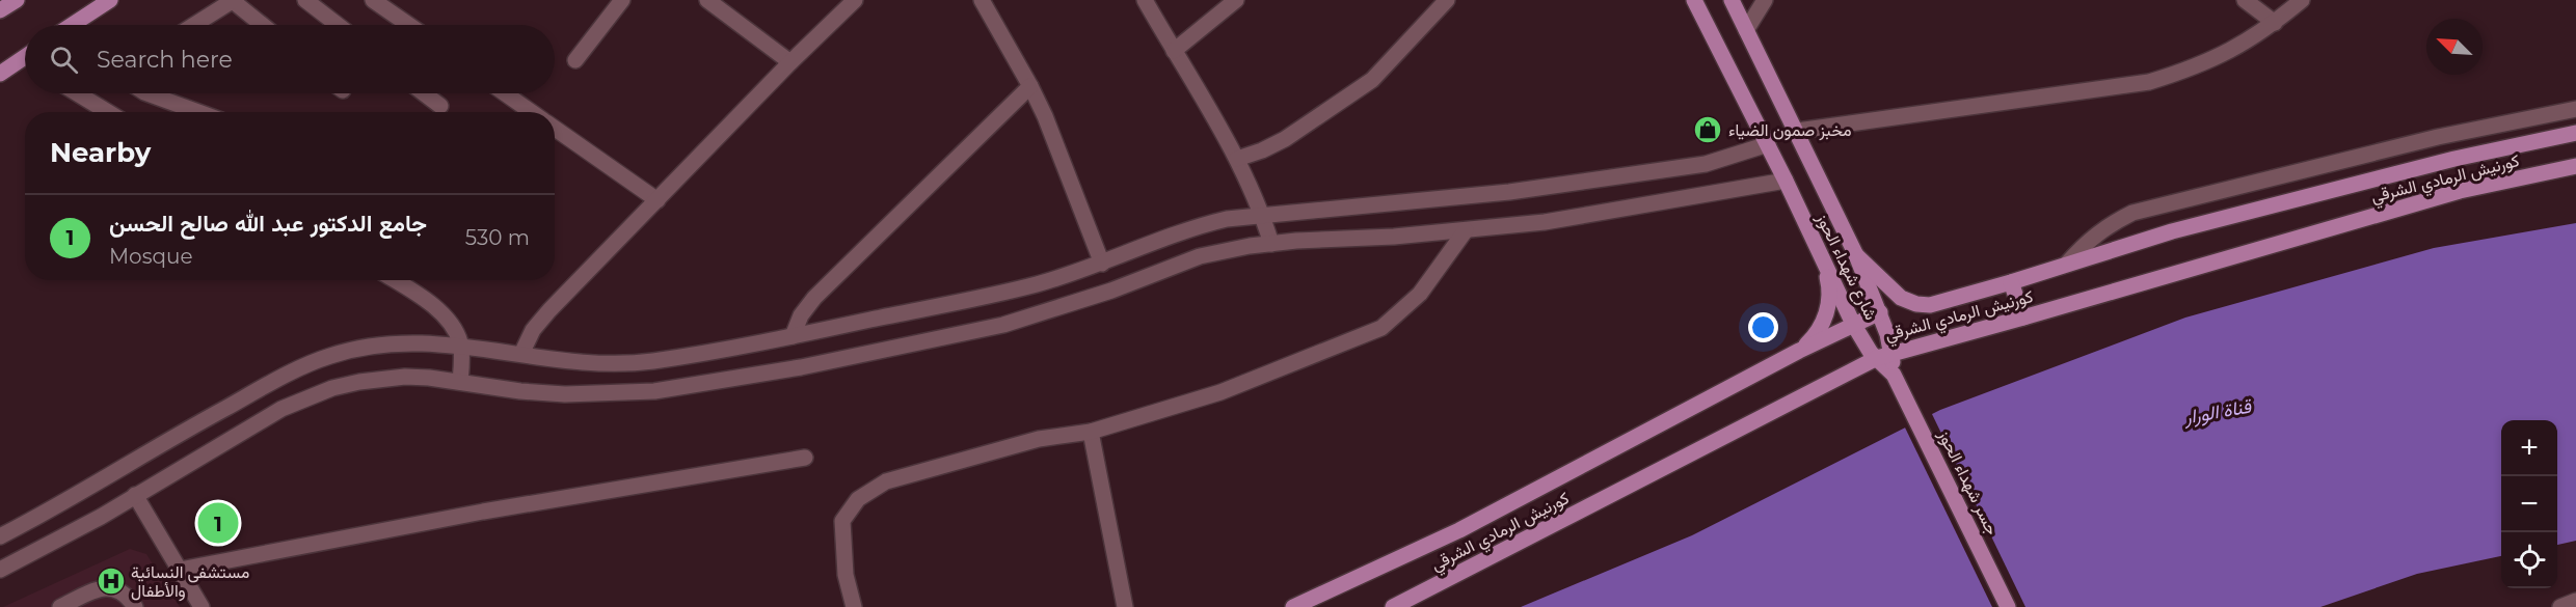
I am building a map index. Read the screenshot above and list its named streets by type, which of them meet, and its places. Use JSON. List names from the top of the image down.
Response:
{
  "streets": {
    "main road": ["كورنيش الرمادي الشرقي", "شارع شهداء الحوز", "جسر شهداء الحوز"]
  },
  "crossings": [
    ["كورنيش الرمادي الشرقي", "شارع شهداء الحوز"],
    ["شارع شهداء الحوز", "جسر شهداء الحوز"]
  ],
  "water": ["قناة الورار"],
  "places": {
    "shop": ["مخبز صمون الضياء"],
    "hospital": ["مستشفى النسائية والأطفال"]
  },
  "north": "top left",
  "page": {
    "search": "Search here",
    "heading": "Nearby",
    "list": [
      {
        "mark": "1",
        "name": "جامع الدكتور عبد الله صالح الحسن",
        "note": "Mosque",
        "value": "530 m"
      }
    ],
    "map_buttons": ["+", "−"],
    "pins": "1"
  }
}
